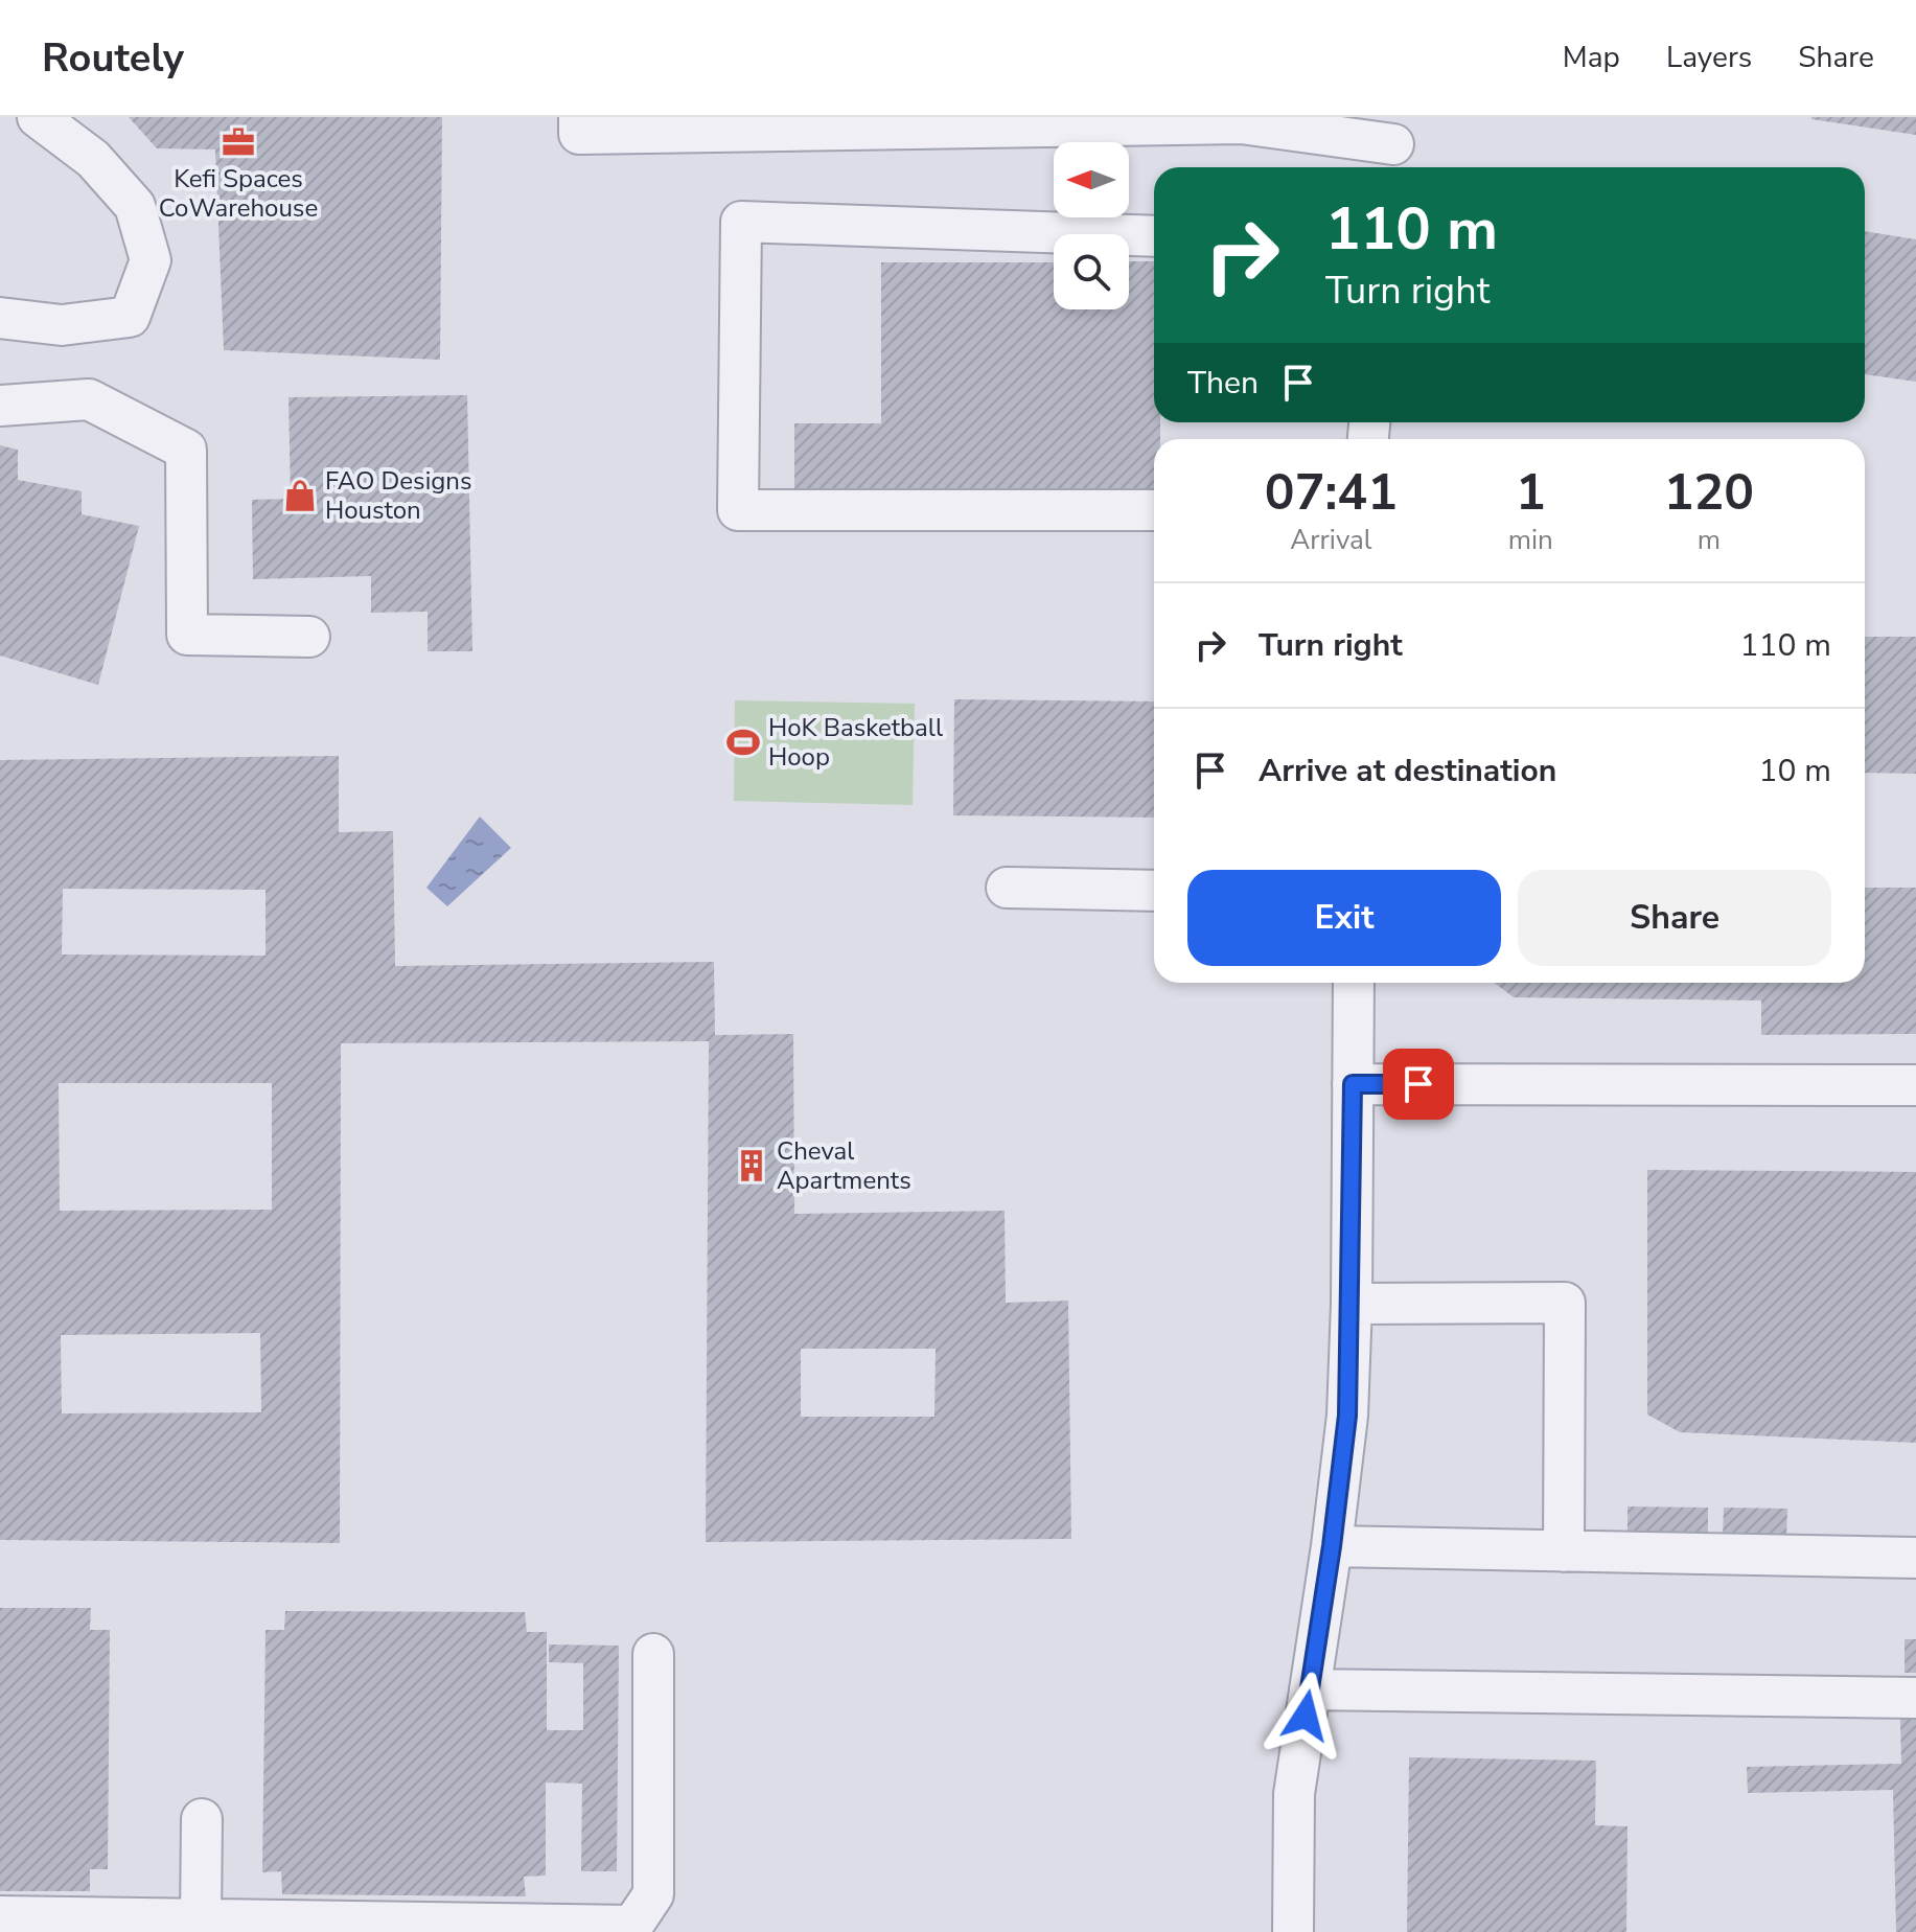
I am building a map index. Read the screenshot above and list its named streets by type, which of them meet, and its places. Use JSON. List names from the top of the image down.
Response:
{
  "places": {
    "office": ["Kefi Spaces CoWarehouse"],
    "shop": ["FAO Designs Houston"],
    "sports": ["HoK Basketball Hoop"],
    "building": ["Cheval Apartments"]
  },
  "north": "left",
  "page": {
    "header": "Routely",
    "nav": ["Map", "Layers", "Share"],
    "turn": ["110 m", "Turn right"],
    "then": "Then",
    "eta": [
      "07:41",
      "Arrival",
      "1",
      "min",
      "120",
      "m"
    ],
    "list": [
      {
        "name": "Turn right",
        "value": "110 m"
      },
      {
        "name": "Arrive at destination",
        "value": "10 m"
      }
    ],
    "buttons": ["Exit", "Share"]
  }
}
